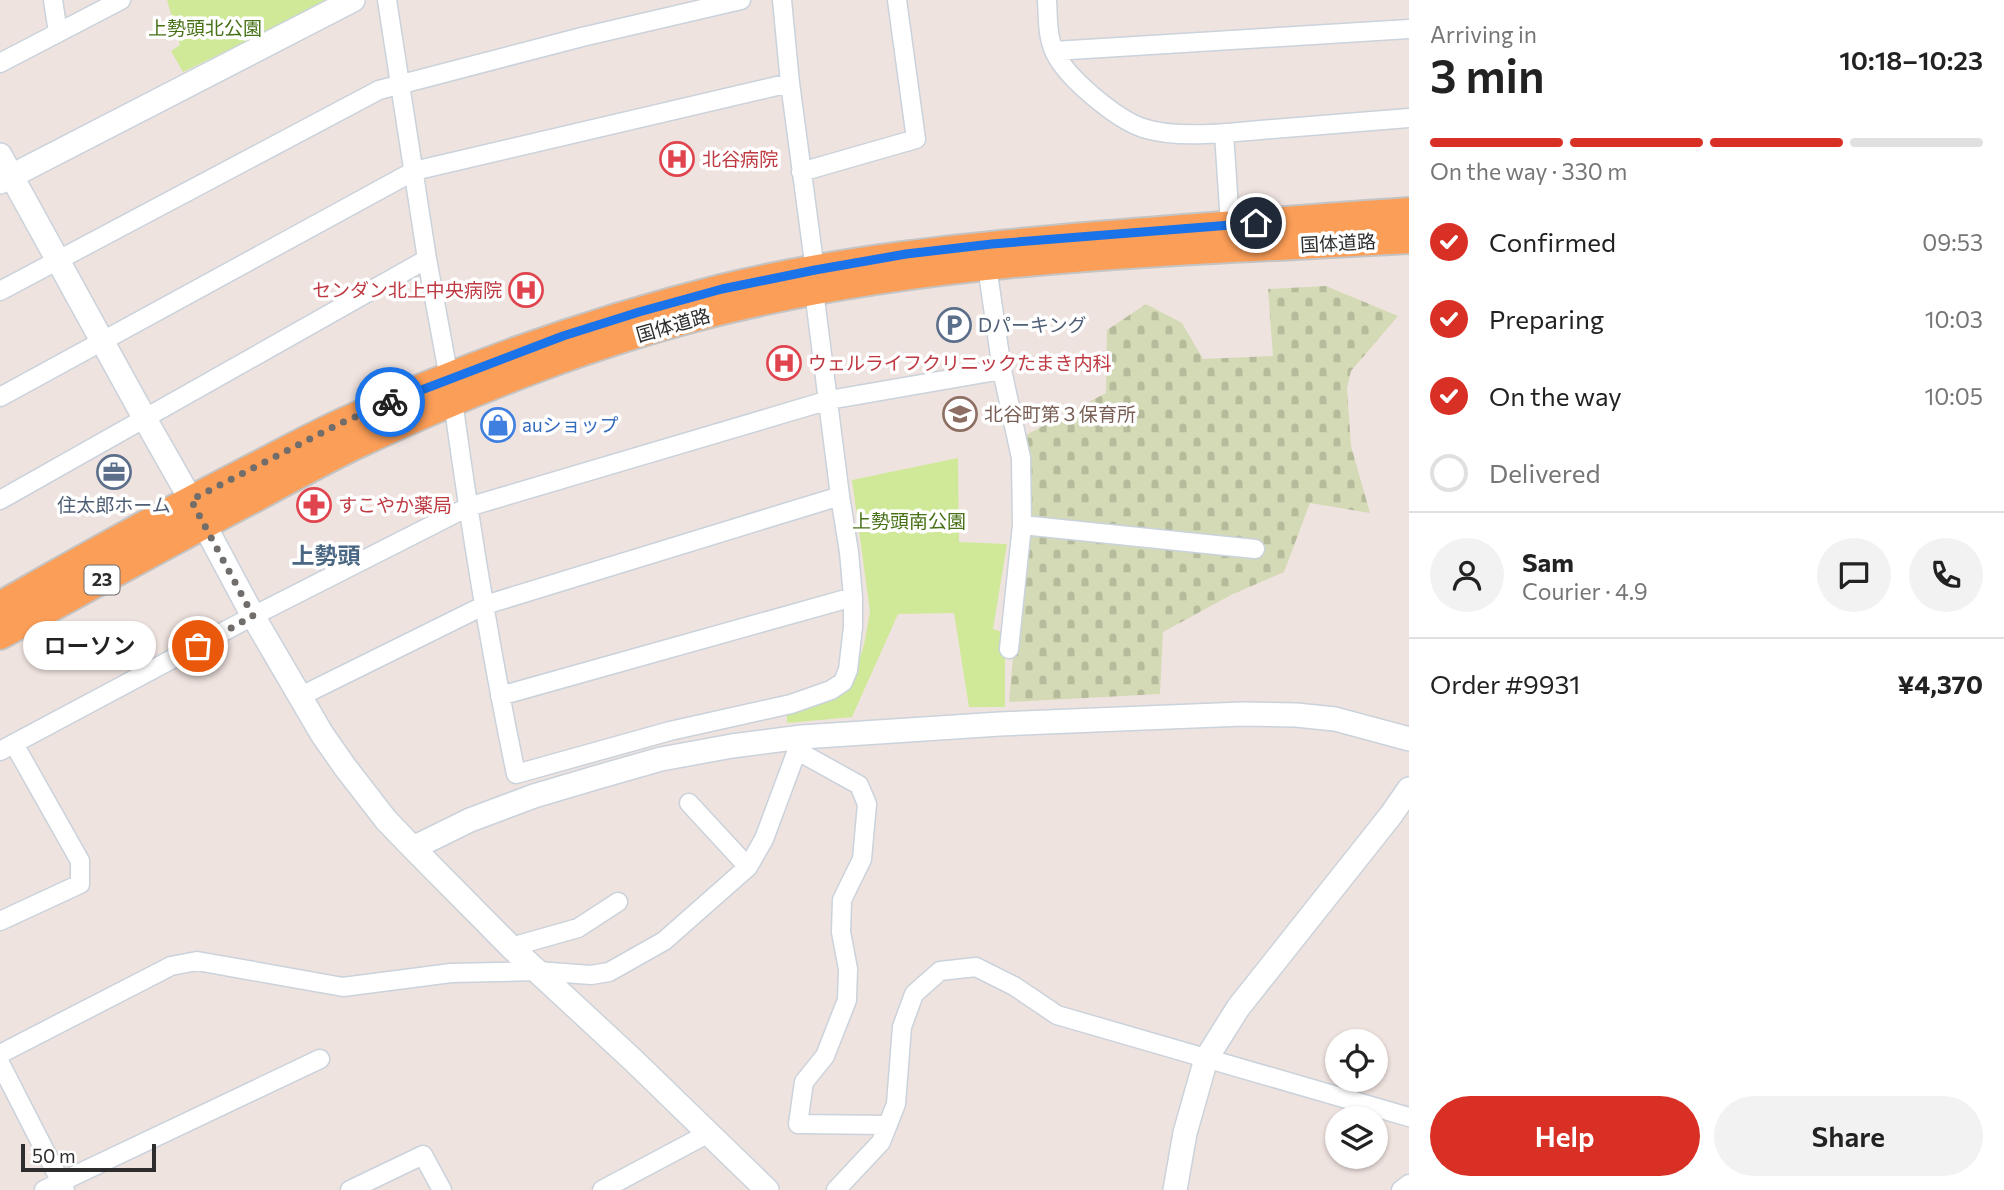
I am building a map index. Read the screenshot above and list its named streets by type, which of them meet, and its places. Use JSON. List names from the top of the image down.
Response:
{
  "streets": {
    "main road": ["国体道路", "23"]
  },
  "districts": ["上勢頭"],
  "parks": ["上勢頭北公園", "上勢頭南公園"],
  "places": {
    "hospital": ["北谷病院", "センダン北上中央病院", "ウェルライフクリニックたまき内科"],
    "parking": ["Dパーキング"],
    "school or university": ["北谷町第３保育所"],
    "shop": ["auショップ"],
    "office": ["住太郎ホーム"],
    "pharmacy": ["すこやか薬局"],
    "other": ["ローソン"]
  },
  "scale_bar": "50 m",
  "page": {
    "heading": ["3 min", "Arriving in", "10:18–10:23"],
    "panel": [
      "Sam",
      "Courier · 4.9",
      "Order #9931",
      "¥4,370"
    ],
    "bar": "On the way · 330 m",
    "list": [
      ["Confirmed", "09:53"],
      ["Preparing", "10:03"],
      ["On the way", "10:05"],
      "Delivered"
    ],
    "bubble": "ローソン",
    "buttons": ["Help", "Share"],
    "scale": "50 m"
  }
}
